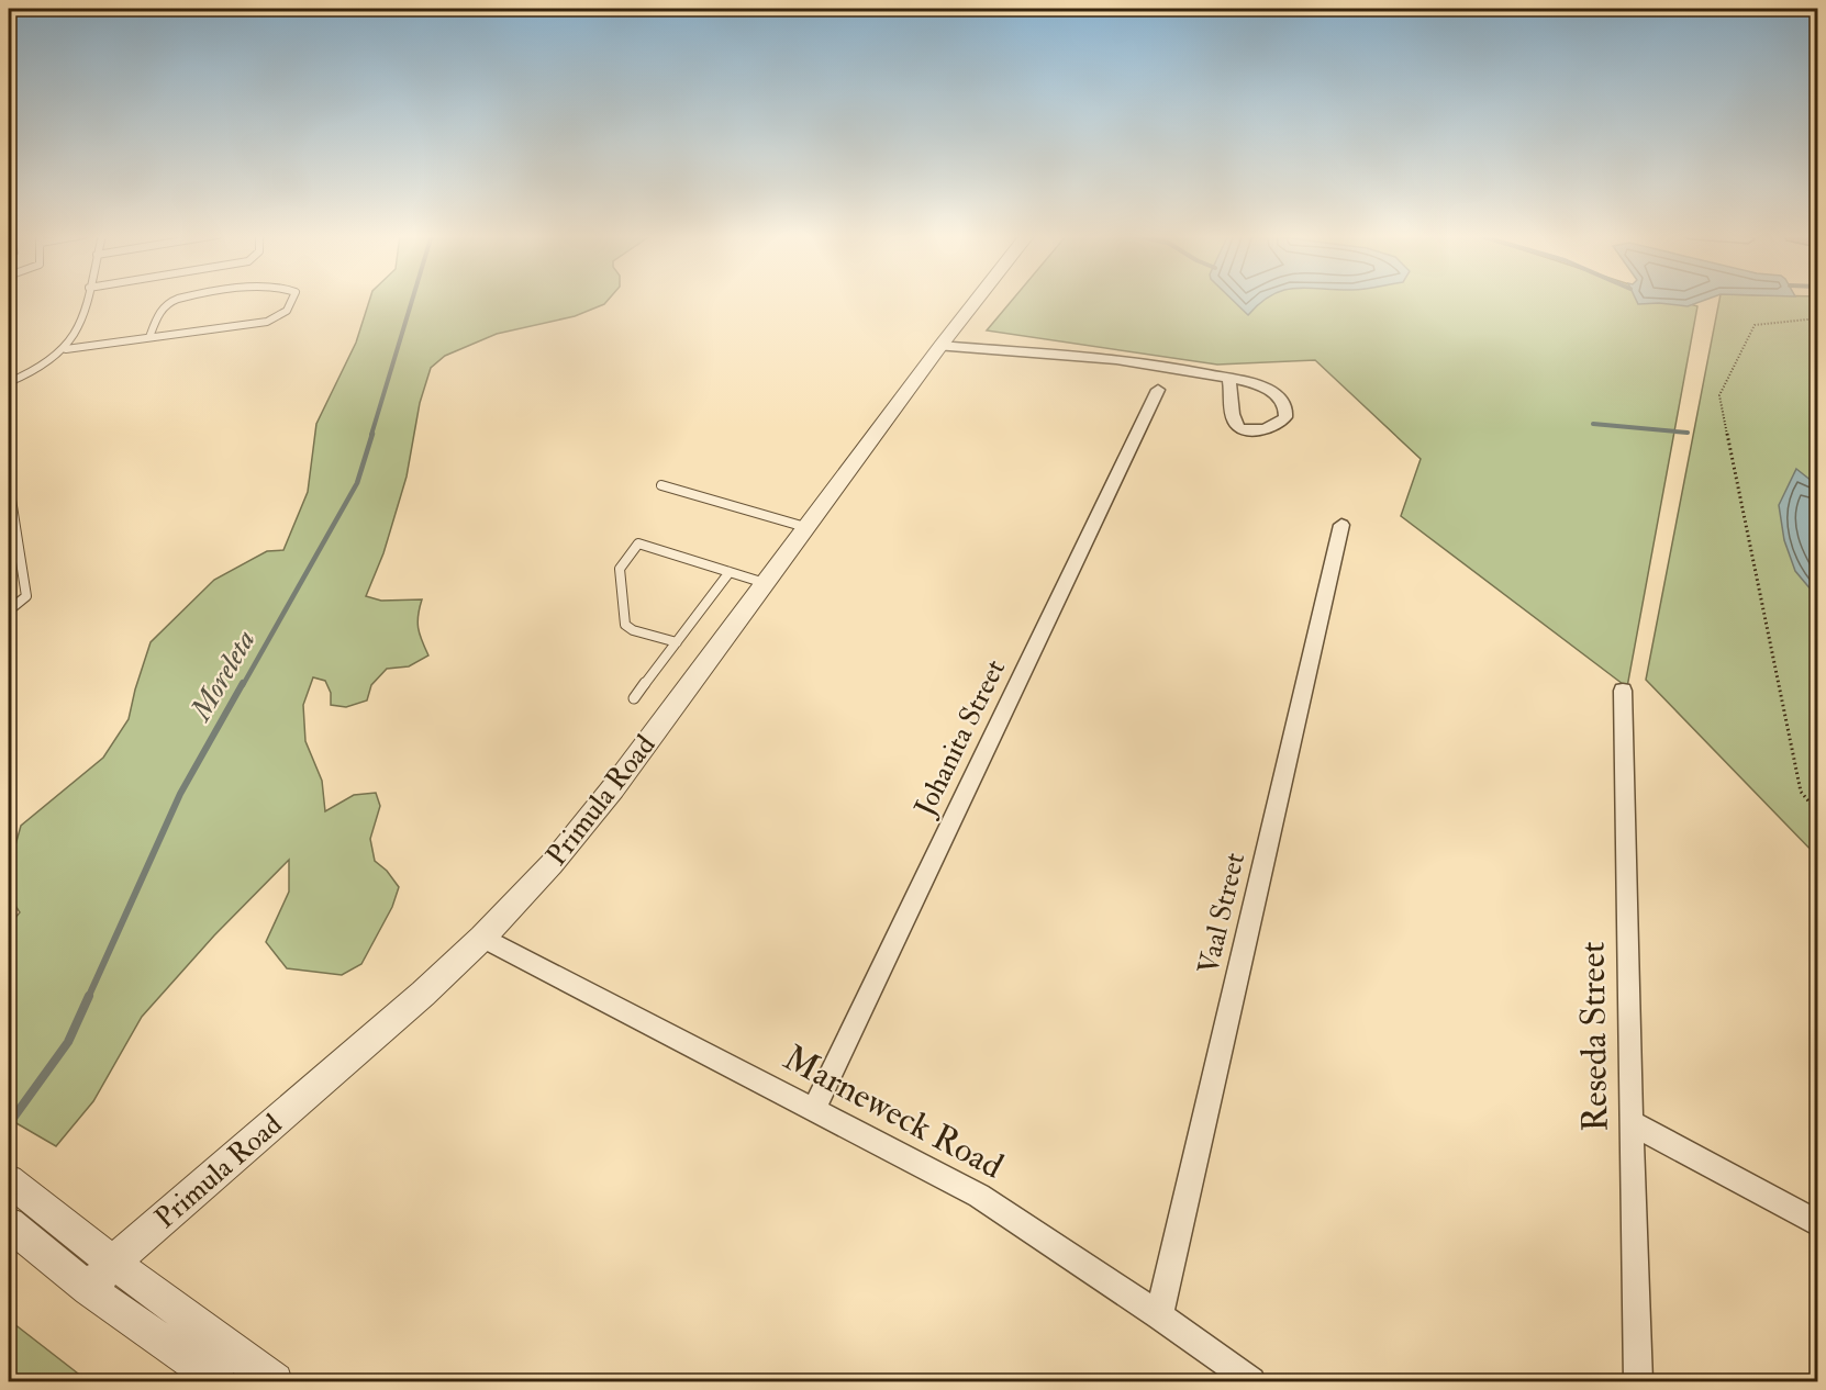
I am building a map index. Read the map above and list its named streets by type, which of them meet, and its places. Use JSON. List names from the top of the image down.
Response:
{
  "streets": {
    "street": [
      "Johanita Street",
      "Primula Road",
      "Vaal Street",
      "Reseda Street",
      "Marneweck Road"
    ]
  },
  "crossings": [
    ["Johanita Street", "Marneweck Road"],
    ["Primula Road", "Marneweck Road"],
    ["Vaal Street", "Marneweck Road"]
  ],
  "water": ["Moreleta"]
}
